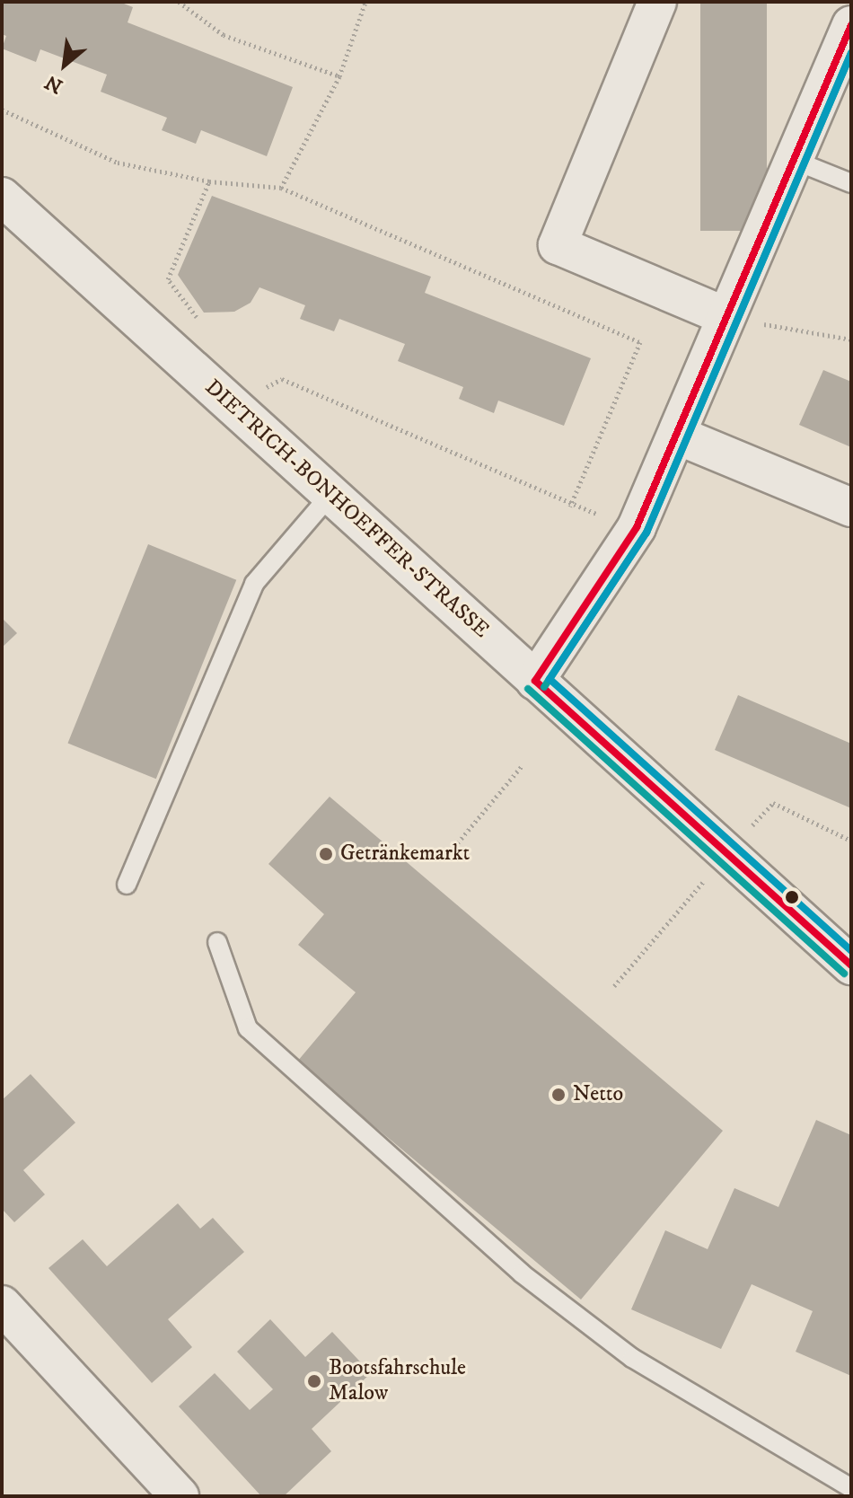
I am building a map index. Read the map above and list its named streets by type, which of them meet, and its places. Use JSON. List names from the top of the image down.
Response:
{
  "streets": {
    "street": ["DIETRICH-BONHOEFFER-STRASSE"]
  },
  "places": ["Getränkemarkt", "Netto", "Bootsfahrschule Malow"],
  "north": "bottom left"
}
